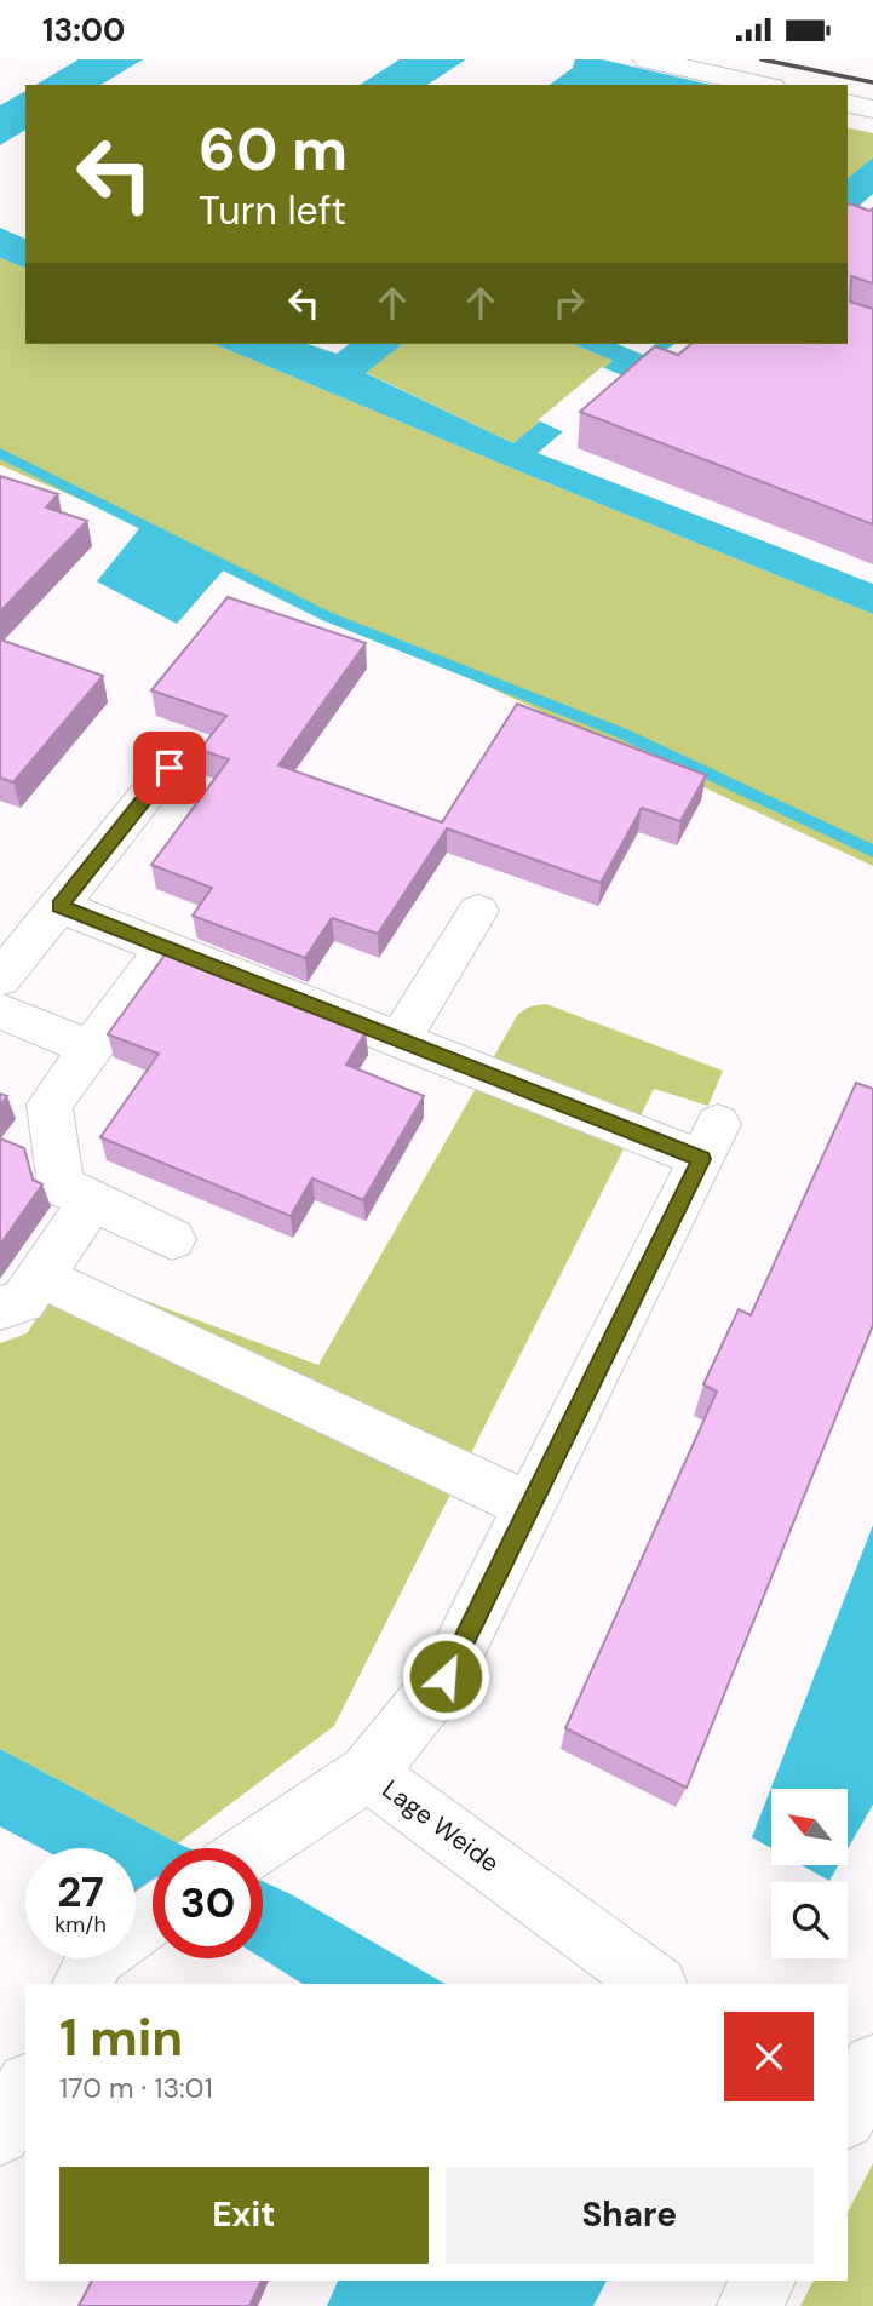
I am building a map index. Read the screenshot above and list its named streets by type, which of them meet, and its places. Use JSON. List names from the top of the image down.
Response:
{
  "streets": {
    "street": ["Lage Weide"]
  },
  "north": "top left",
  "page": {
    "status": "13:00",
    "turn": ["60 m", "Turn left"],
    "speed": "27 km/h",
    "limit": "30",
    "heading": ["1 min", "170 m · 13:01"],
    "buttons": ["Exit", "Share"]
  }
}
